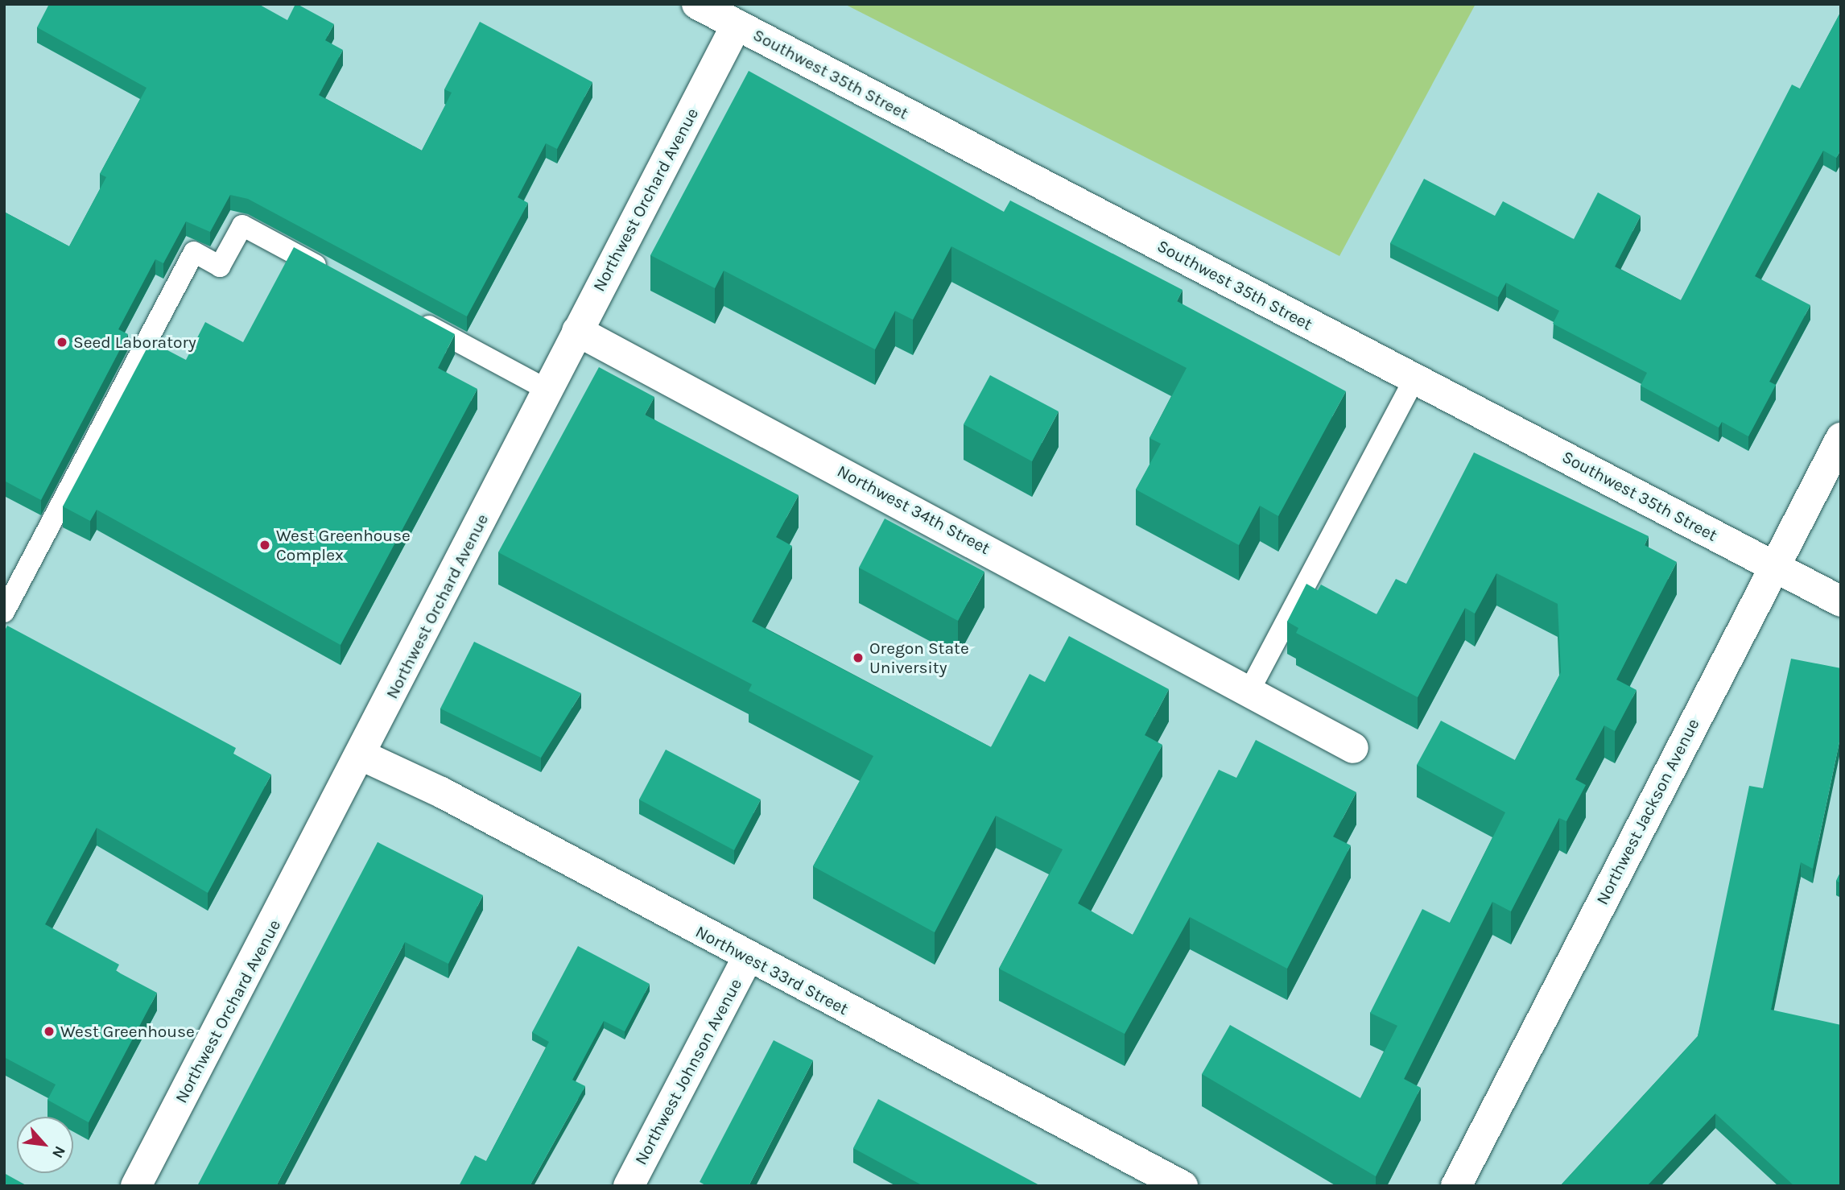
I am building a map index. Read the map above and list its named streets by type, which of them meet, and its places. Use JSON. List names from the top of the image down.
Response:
{
  "streets": {
    "street": [
      "Southwest 35th Street",
      "Northwest Orchard Avenue",
      "Northwest 34th Street",
      "Northwest Jackson Avenue",
      "Northwest 33rd Street",
      "Northwest Johnson Avenue"
    ]
  },
  "crossings": [
    ["Southwest 35th Street", "Northwest Orchard Avenue"],
    ["Southwest 35th Street", "Northwest Jackson Avenue"],
    ["Northwest Orchard Avenue", "Northwest 34th Street"],
    ["Northwest Orchard Avenue", "Northwest 33rd Street"],
    ["Northwest 33rd Street", "Northwest Johnson Avenue"]
  ],
  "places": [
    "Seed Laboratory",
    "West Greenhouse Complex",
    "Oregon State University",
    "West Greenhouse"
  ],
  "north": "bottom right"
}
